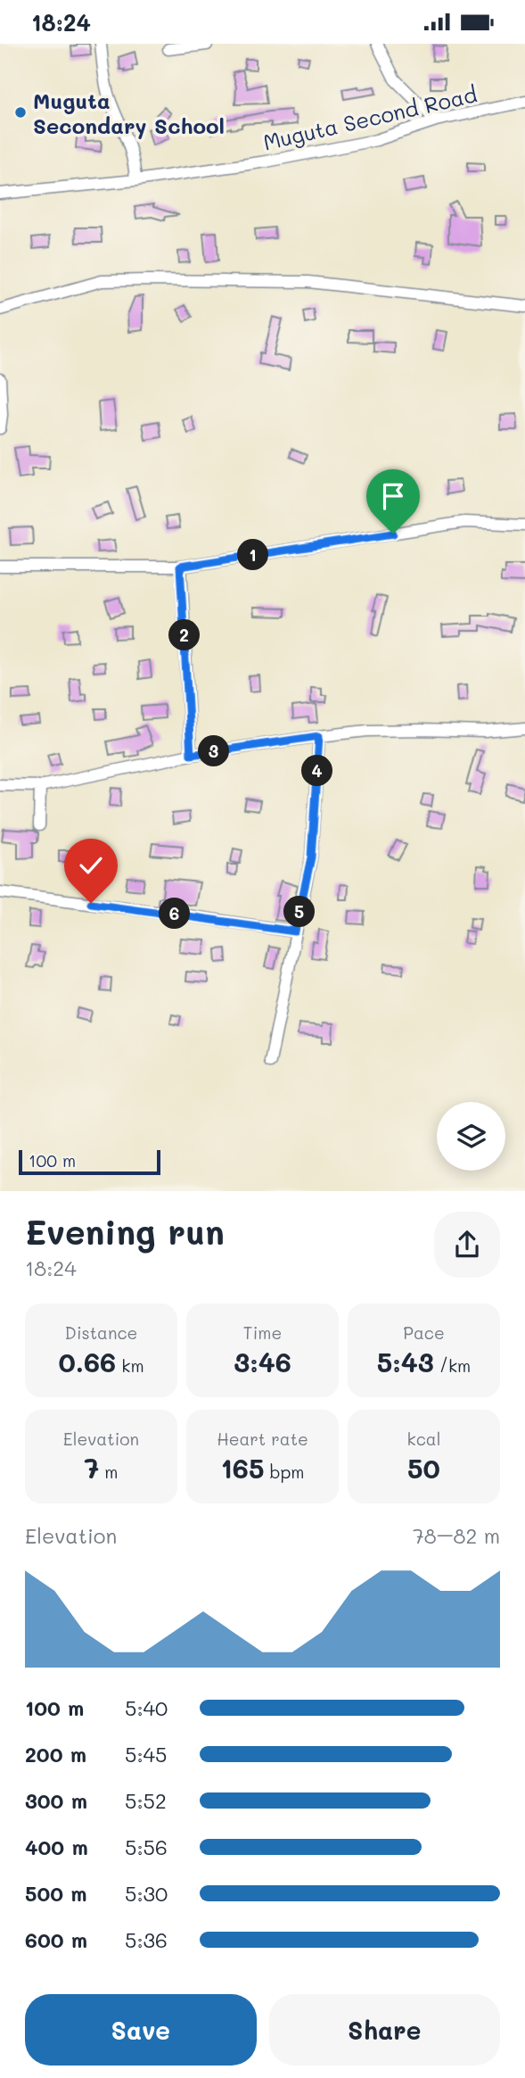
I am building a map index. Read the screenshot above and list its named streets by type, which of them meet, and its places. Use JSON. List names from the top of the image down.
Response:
{
  "streets": {
    "street": ["Muguta Second Road"]
  },
  "places": ["Muguta Secondary School"],
  "scale_bar": "100 m",
  "page": {
    "status": "18:24",
    "pins": [
      "1",
      "2",
      "3",
      "4",
      "5",
      "6"
    ],
    "scale": "100 m",
    "heading": ["Evening run", "18:24"],
    "stats": [
      ["Distance", "0.66 km"],
      ["Time", "3:46"],
      ["Pace", "5:43 /km"],
      ["Elevation", "7 m"],
      ["Heart rate", "165 bpm"],
      ["kcal", "50"]
    ],
    "chart": ["Elevation", "78–82 m"],
    "list": [
      {
        "name": "100 m",
        "note": "5:40"
      },
      {
        "name": "200 m",
        "note": "5:45"
      },
      {
        "name": "300 m",
        "note": "5:52"
      },
      {
        "name": "400 m",
        "note": "5:56"
      },
      {
        "name": "500 m",
        "note": "5:30"
      },
      {
        "name": "600 m",
        "note": "5:36"
      }
    ],
    "buttons": ["Save", "Share"]
  }
}
